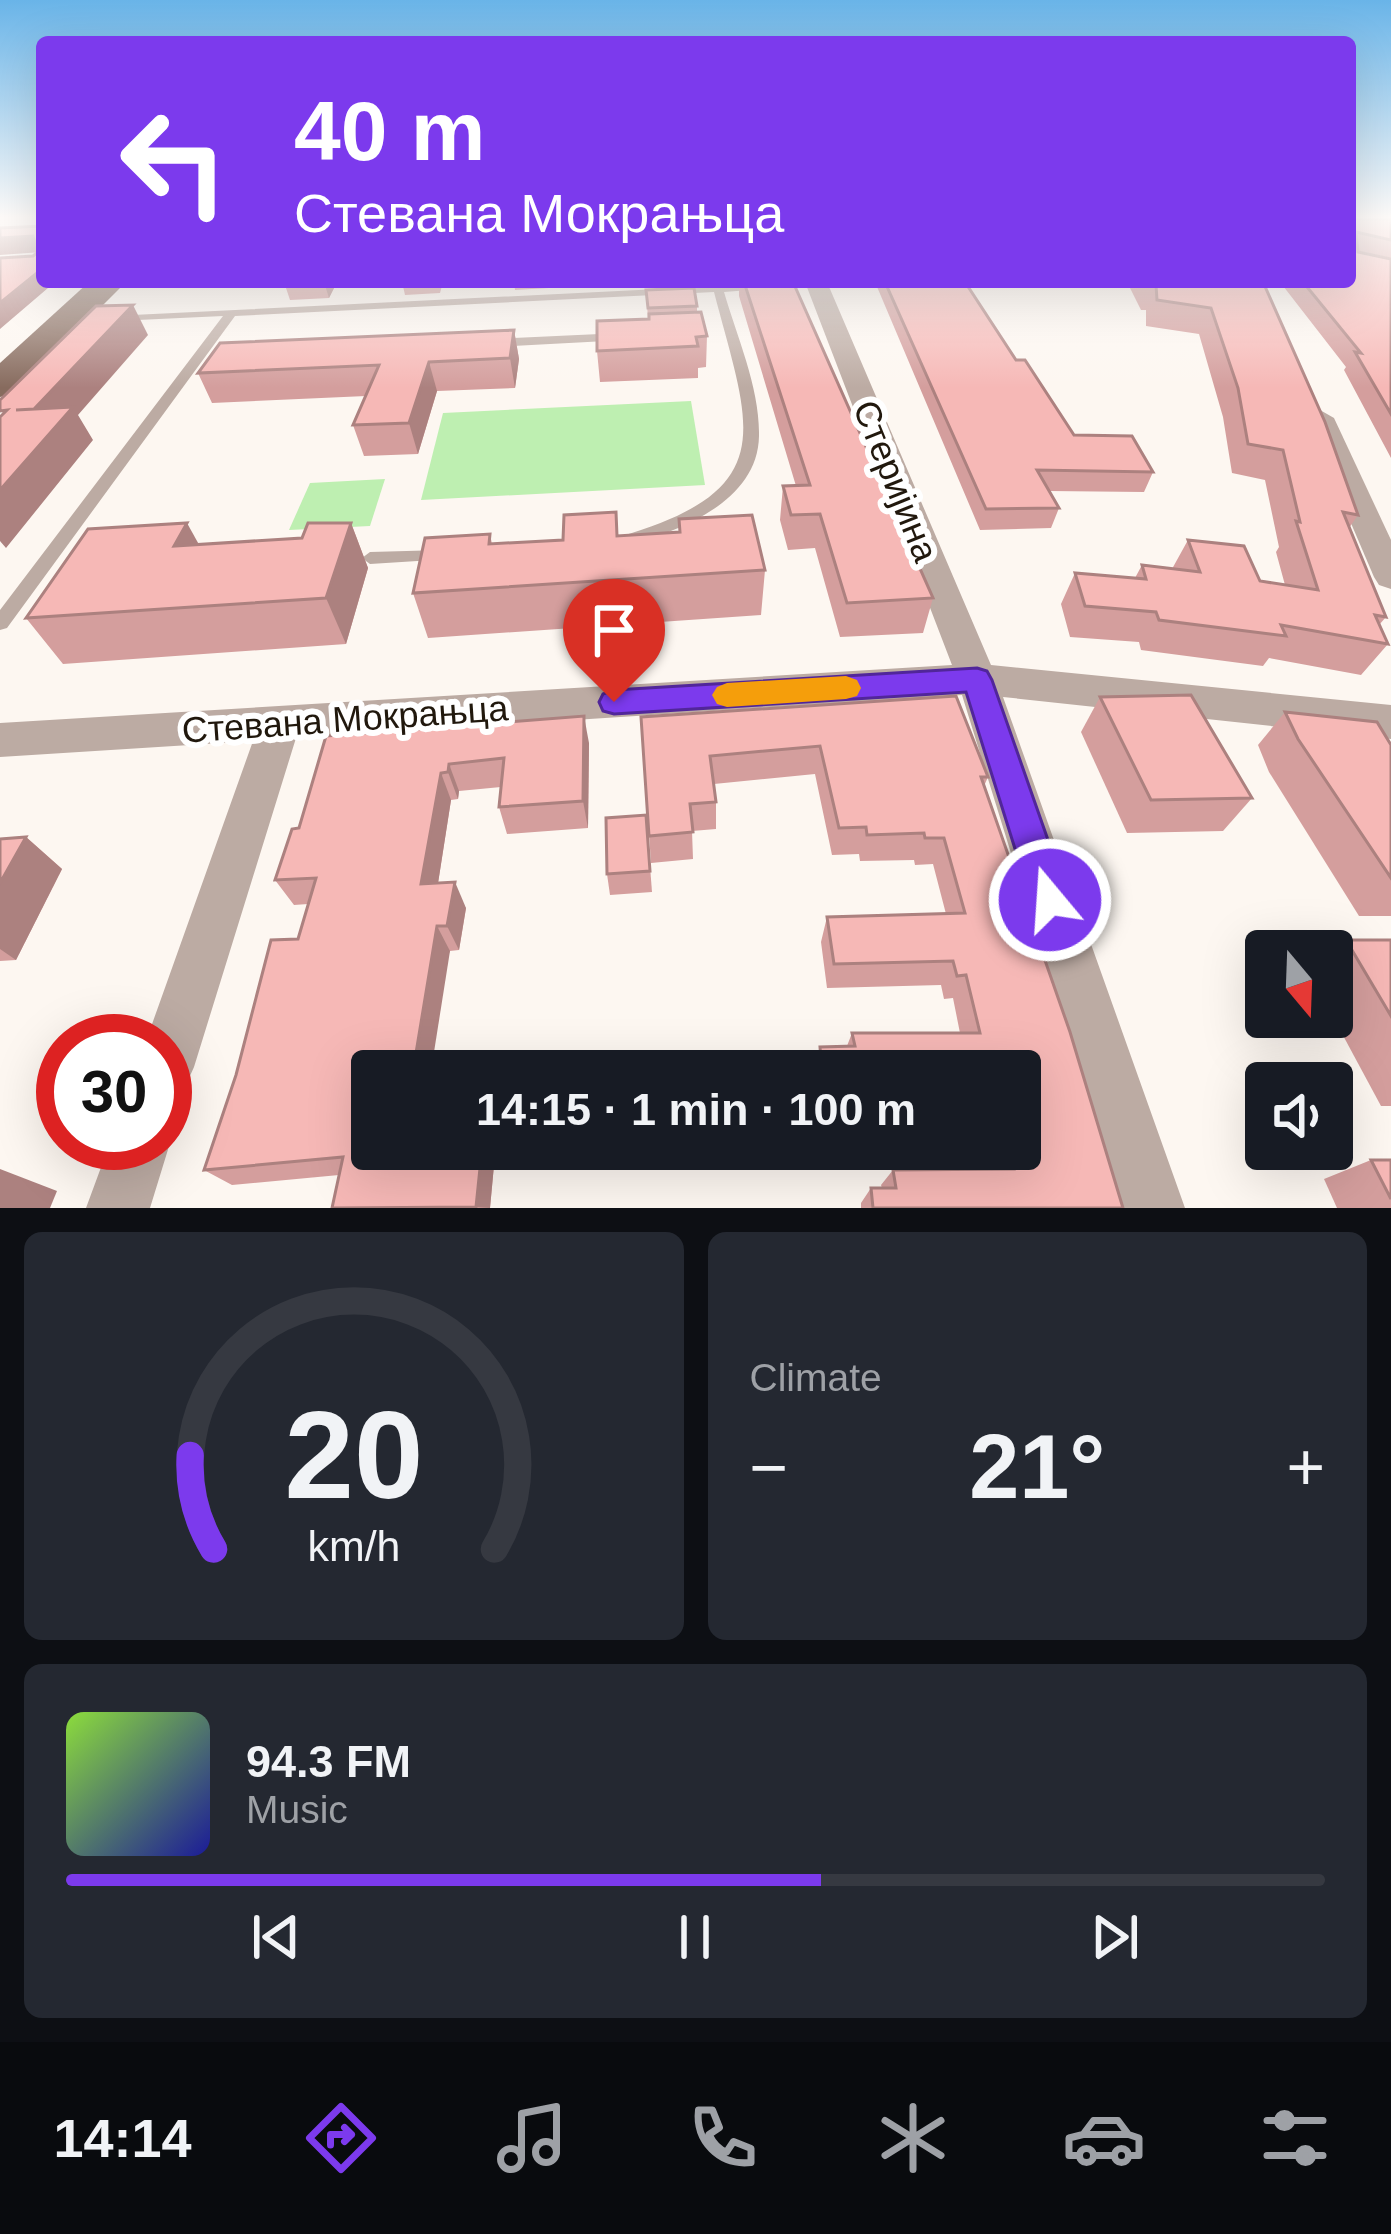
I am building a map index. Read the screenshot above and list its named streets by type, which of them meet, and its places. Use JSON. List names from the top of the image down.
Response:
{
  "streets": {
    "street": ["Стеријина", "Стевана Мокрањца"]
  },
  "crossings": [
    ["Стеријина", "Стевана Мокрањца"]
  ],
  "north": "bottom",
  "page": {
    "turn": ["40 m", "Стевана Мокрањца"],
    "limit": "30",
    "trip": "14:15 · 1 min · 100 m",
    "tile": "Climate",
    "heat": ["−", "21°", "+"],
    "song": ["94.3 FM", "Music"],
    "tabs": "14:14",
    "gauge": ["20", "km/h"]
  }
}
